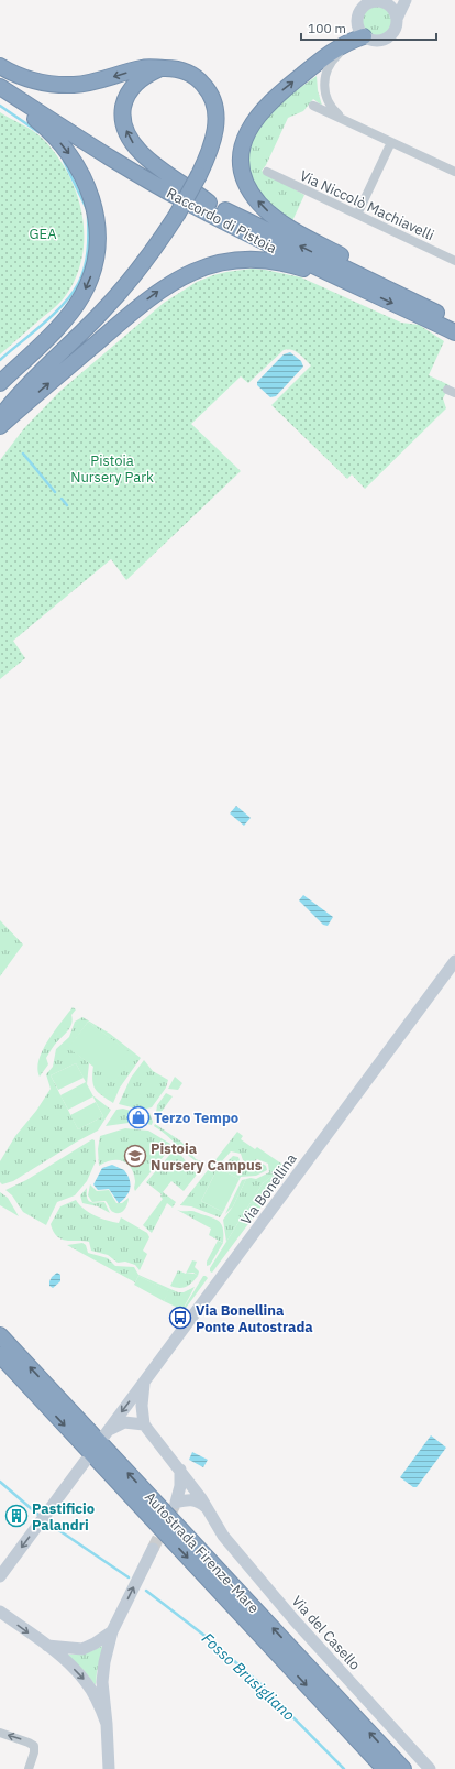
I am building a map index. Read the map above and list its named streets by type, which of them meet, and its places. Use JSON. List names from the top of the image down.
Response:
{
  "streets": {
    "highway": ["Raccordo di Pistoia", "Autostrada Firenze-Mare"],
    "main road": ["Via Bonellina", "Via del Casello"],
    "street": ["Via Niccolò Machiavelli"]
  },
  "crossings": [
    ["Via Bonellina", "Via del Casello"]
  ],
  "water": ["Fosso Brusigliano"],
  "parks": ["GEA", "Pistoia Nursery Park"],
  "places": {
    "shop": ["Terzo Tempo"],
    "school or university": ["Pistoia Nursery Campus"],
    "bus stop": ["Via Bonellina Ponte Autostrada"],
    "building": ["Pastificio Palandri"]
  },
  "scale_bar": "100 m"
}
